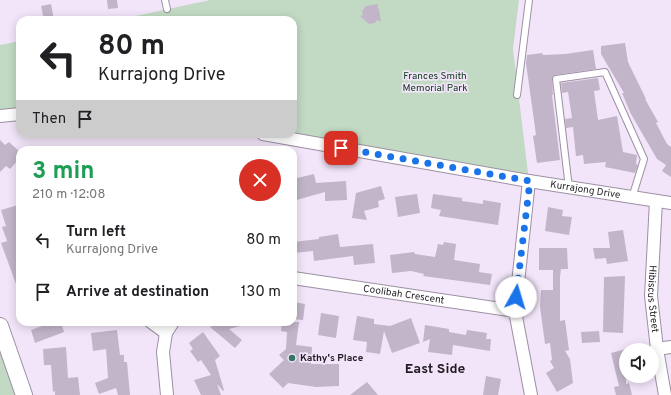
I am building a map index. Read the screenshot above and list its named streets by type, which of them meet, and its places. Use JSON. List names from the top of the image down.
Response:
{
  "streets": {
    "street": ["Kurrajong Drive", "Coolibah Crescent", "Hibiscus Street"]
  },
  "crossings": [
    ["Kurrajong Drive", "Hibiscus Street"]
  ],
  "districts": ["East Side"],
  "parks": ["Frances Smith Memorial Park"],
  "places": ["Kathy's Place"],
  "page": {
    "turn": ["80 m", "Kurrajong Drive"],
    "then": "Then",
    "heading": ["3 min", "210 m · 12:08"],
    "list": [
      {
        "name": "Turn left",
        "note": "Kurrajong Drive",
        "value": "80 m"
      },
      {
        "name": "Arrive at destination",
        "value": "130 m"
      }
    ]
  }
}
